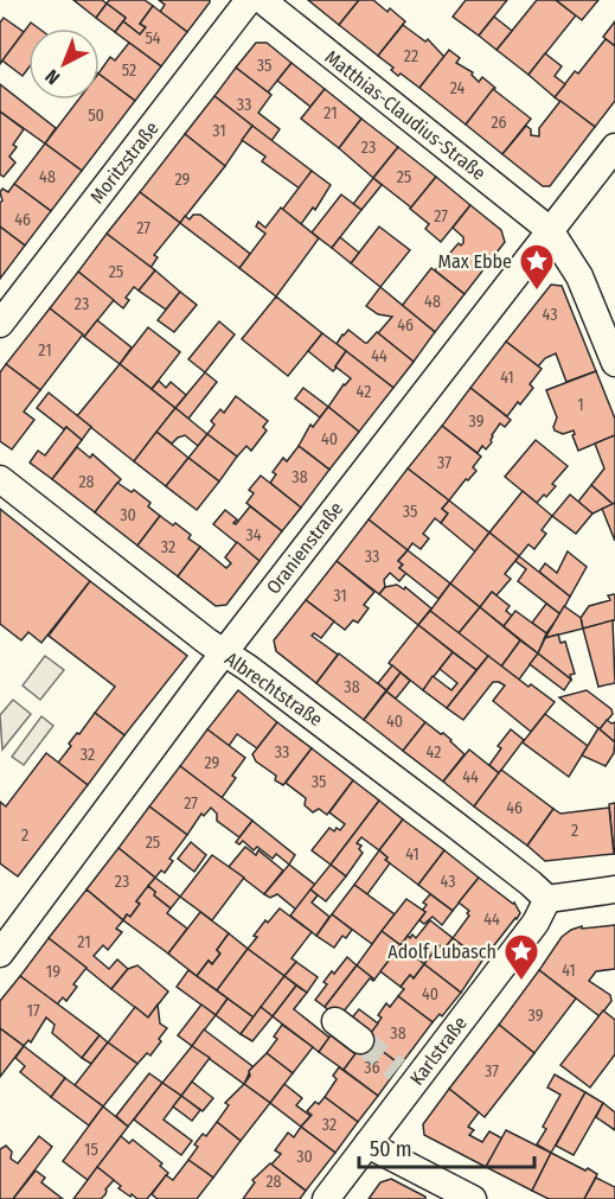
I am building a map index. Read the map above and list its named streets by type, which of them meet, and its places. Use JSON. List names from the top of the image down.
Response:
{
  "streets": {
    "street": [
      "Matthias-Claudius-Straße",
      "Moritzstraße",
      "Oranienstraße",
      "Albrechtstraße",
      "Karlstraße"
    ]
  },
  "crossings": [
    ["Matthias-Claudius-Straße", "Oranienstraße"],
    ["Oranienstraße", "Albrechtstraße"],
    ["Albrechtstraße", "Karlstraße"]
  ],
  "places": {
    "place": ["Max Ebbe", "Adolf Lubasch"]
  },
  "house_numbers": [
    "54",
    "22",
    "35",
    "52",
    "24",
    "33",
    "21",
    "50",
    "26",
    "31",
    "23",
    "48",
    "25",
    "29",
    "27",
    "46",
    "27",
    "25",
    "48",
    "23",
    "43",
    "46",
    "21",
    "44",
    "41",
    "42",
    "1",
    "39",
    "40",
    "37",
    "38",
    "28",
    "35",
    "30",
    "34",
    "32",
    "33",
    "31",
    "38",
    "40",
    "33",
    "42",
    "32",
    "29",
    "44",
    "35",
    "27",
    "46",
    "2",
    "2",
    "25",
    "41",
    "23",
    "43",
    "44",
    "21",
    "41",
    "19",
    "40",
    "17",
    "39",
    "38",
    "36",
    "37",
    "32",
    "15",
    "30",
    "28"
  ],
  "scale_bar": "50 m",
  "north": "bottom left"
}
